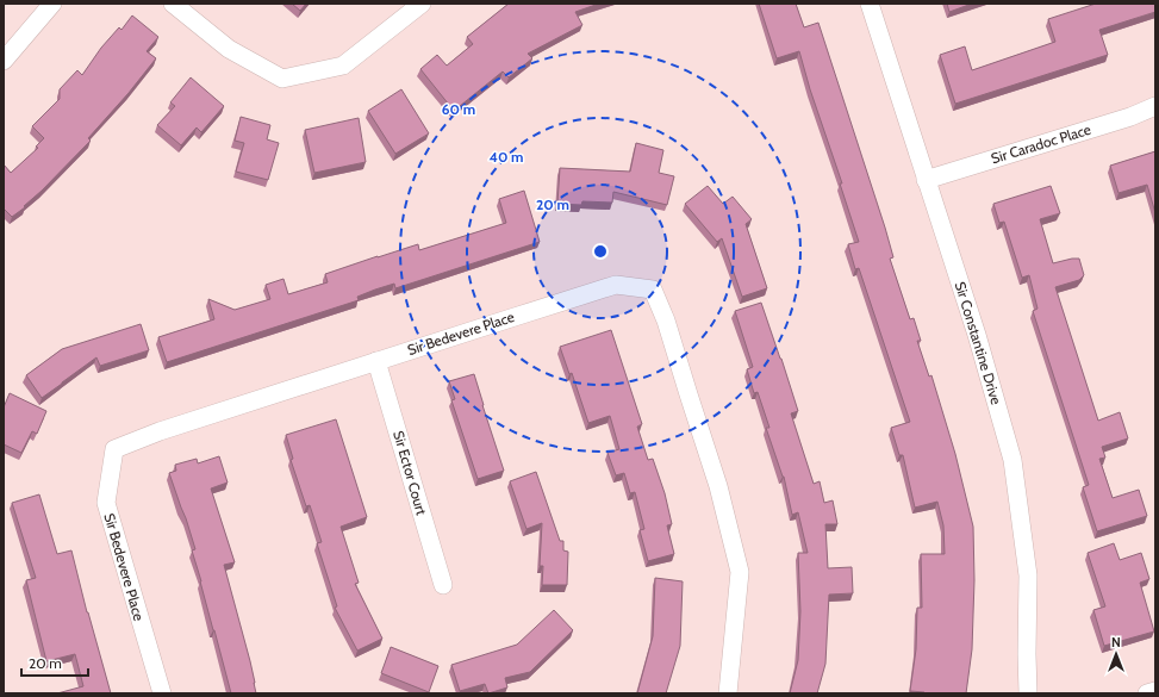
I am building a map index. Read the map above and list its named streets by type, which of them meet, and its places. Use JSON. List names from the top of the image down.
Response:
{
  "streets": {
    "street": [
      "Sir Caradoc Place",
      "Sir Bedevere Place",
      "Sir Constantine Drive",
      "Sir Ector Court"
    ]
  },
  "crossings": [
    ["Sir Caradoc Place", "Sir Constantine Drive"],
    ["Sir Bedevere Place", "Sir Ector Court"]
  ],
  "scale_bar": "20 m",
  "north": "top",
  "rings": ["60 m", "40 m", "20 m"]
}
